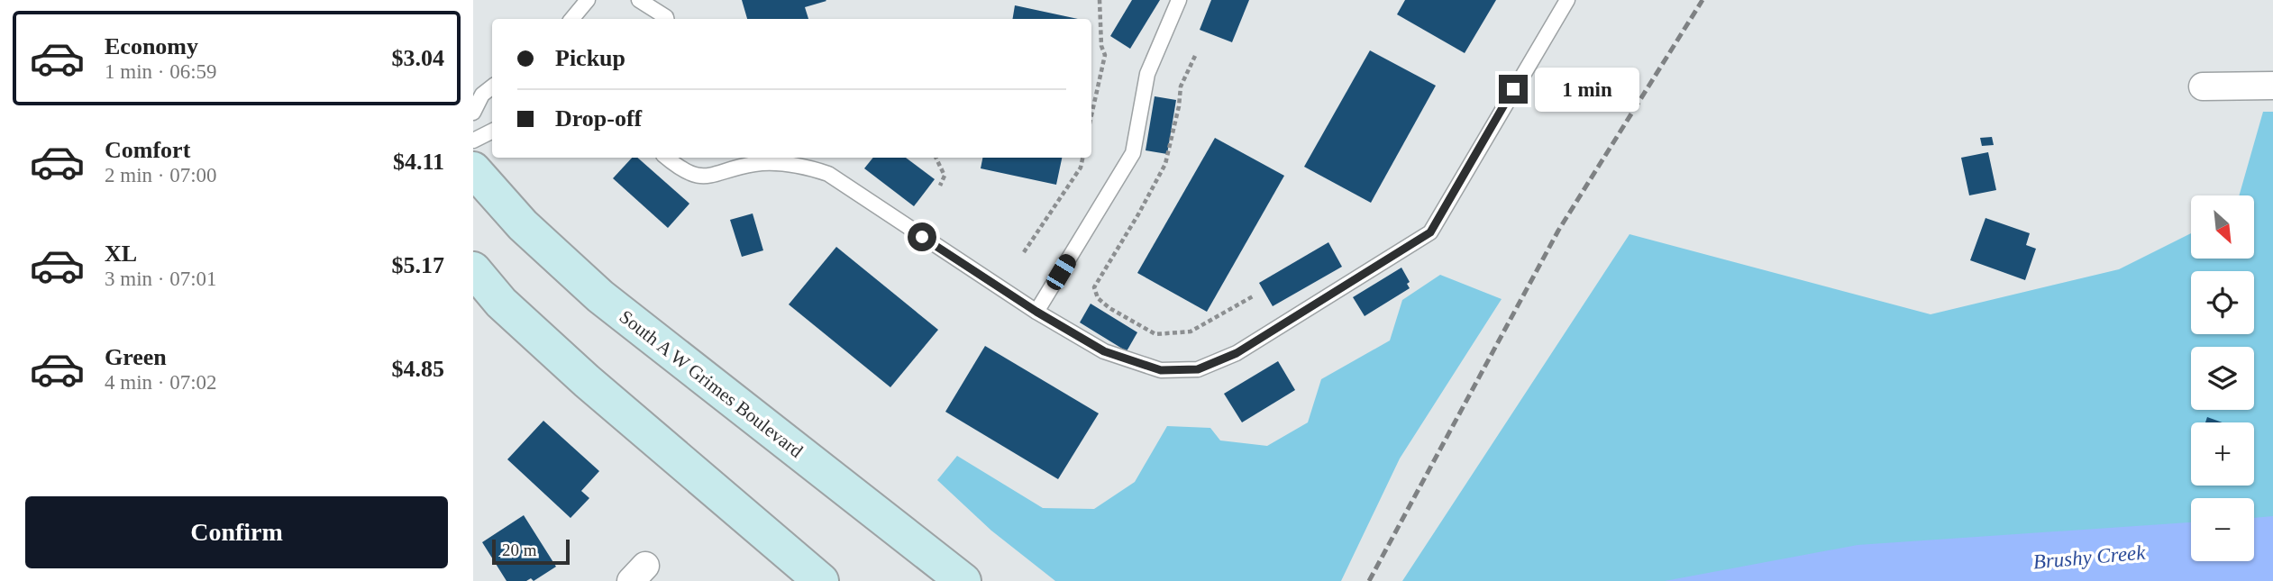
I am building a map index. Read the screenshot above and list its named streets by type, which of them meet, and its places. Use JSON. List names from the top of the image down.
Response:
{
  "streets": {
    "main road": ["South A W Grimes Boulevard"]
  },
  "water": ["Brushy Creek"],
  "scale_bar": "20 m",
  "north": "bottom right",
  "page": {
    "list": [
      {
        "name": "Economy",
        "note": "1 min · 06:59",
        "value": "$3.04"
      },
      {
        "name": "Comfort",
        "note": "2 min · 07:00",
        "value": "$4.11"
      },
      {
        "name": "XL",
        "note": "3 min · 07:01",
        "value": "$5.17"
      },
      {
        "name": "Green",
        "note": "4 min · 07:02",
        "value": "$4.85"
      }
    ],
    "banner": ["Pickup", "Drop-off"],
    "bubble": "1 min",
    "map_buttons": ["+", "−"],
    "buttons": "Confirm",
    "scale": "20 m"
  }
}
